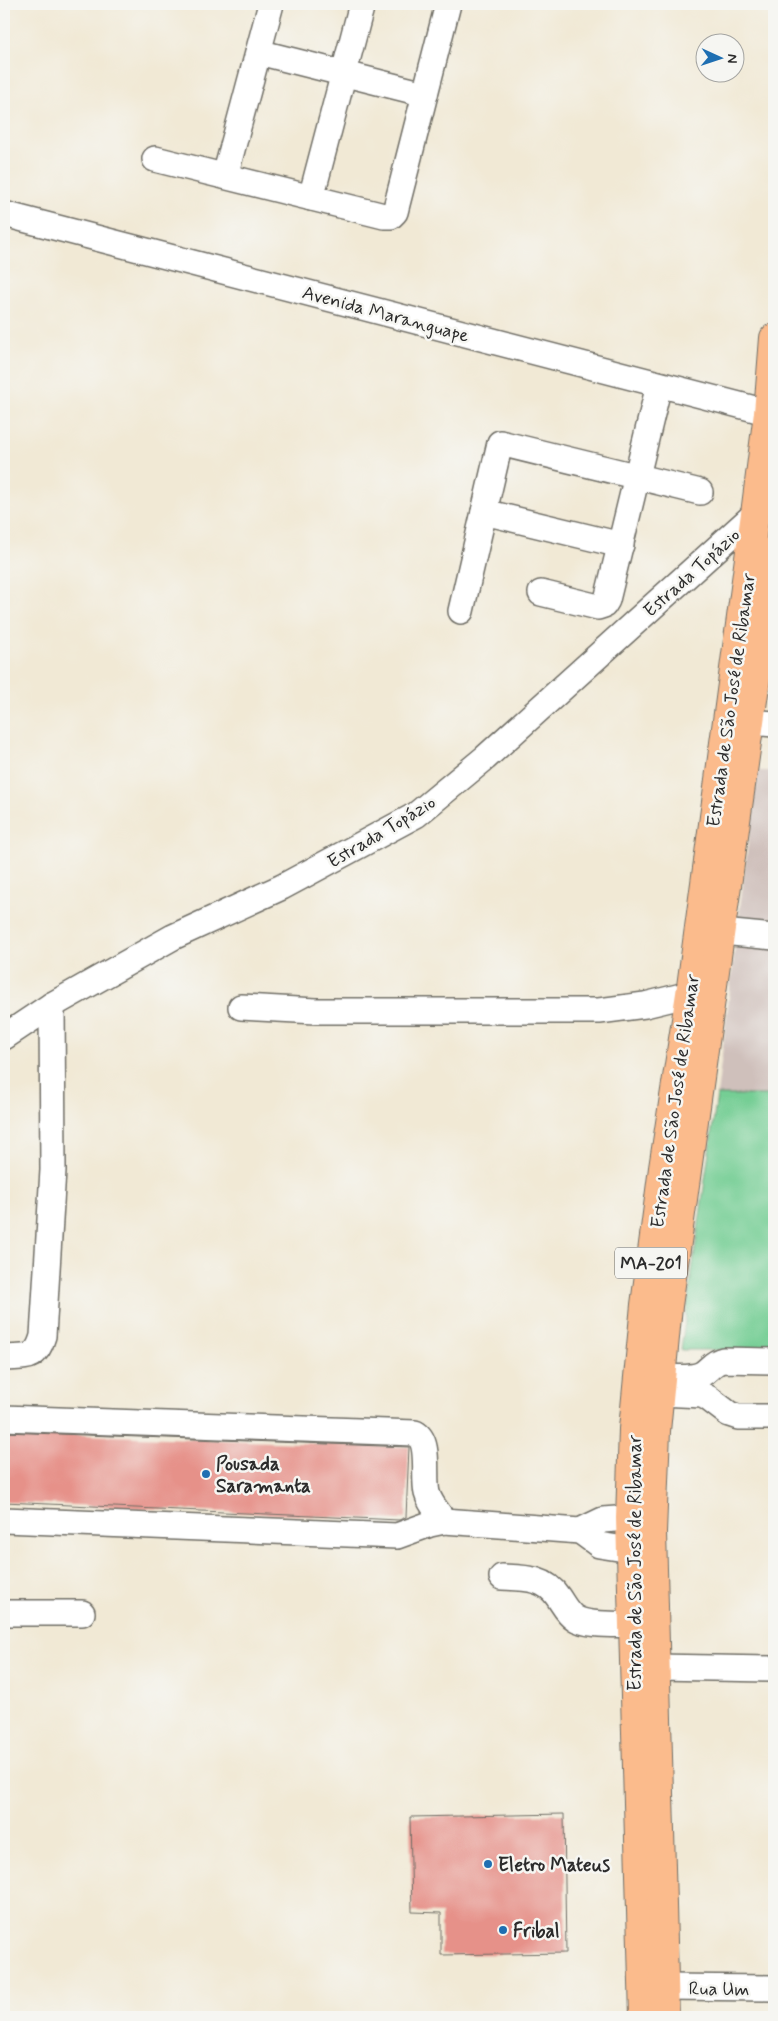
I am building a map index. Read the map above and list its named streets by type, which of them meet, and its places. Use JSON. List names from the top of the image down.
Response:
{
  "streets": {
    "main road": ["Estrada de São José de Ribamar", "MA-201"],
    "street": ["Avenida Maranguape", "Estrada Topázio", "Rua Um"]
  },
  "crossings": [
    ["Avenida Maranguape", "Estrada de São José de Ribamar"],
    ["Estrada Topázio", "Estrada de São José de Ribamar"],
    ["Estrada de São José de Ribamar", "Rua Um"]
  ],
  "places": ["Pousada Saramanta", "Eletro Mateus", "Fribal"],
  "north": "right"
}
